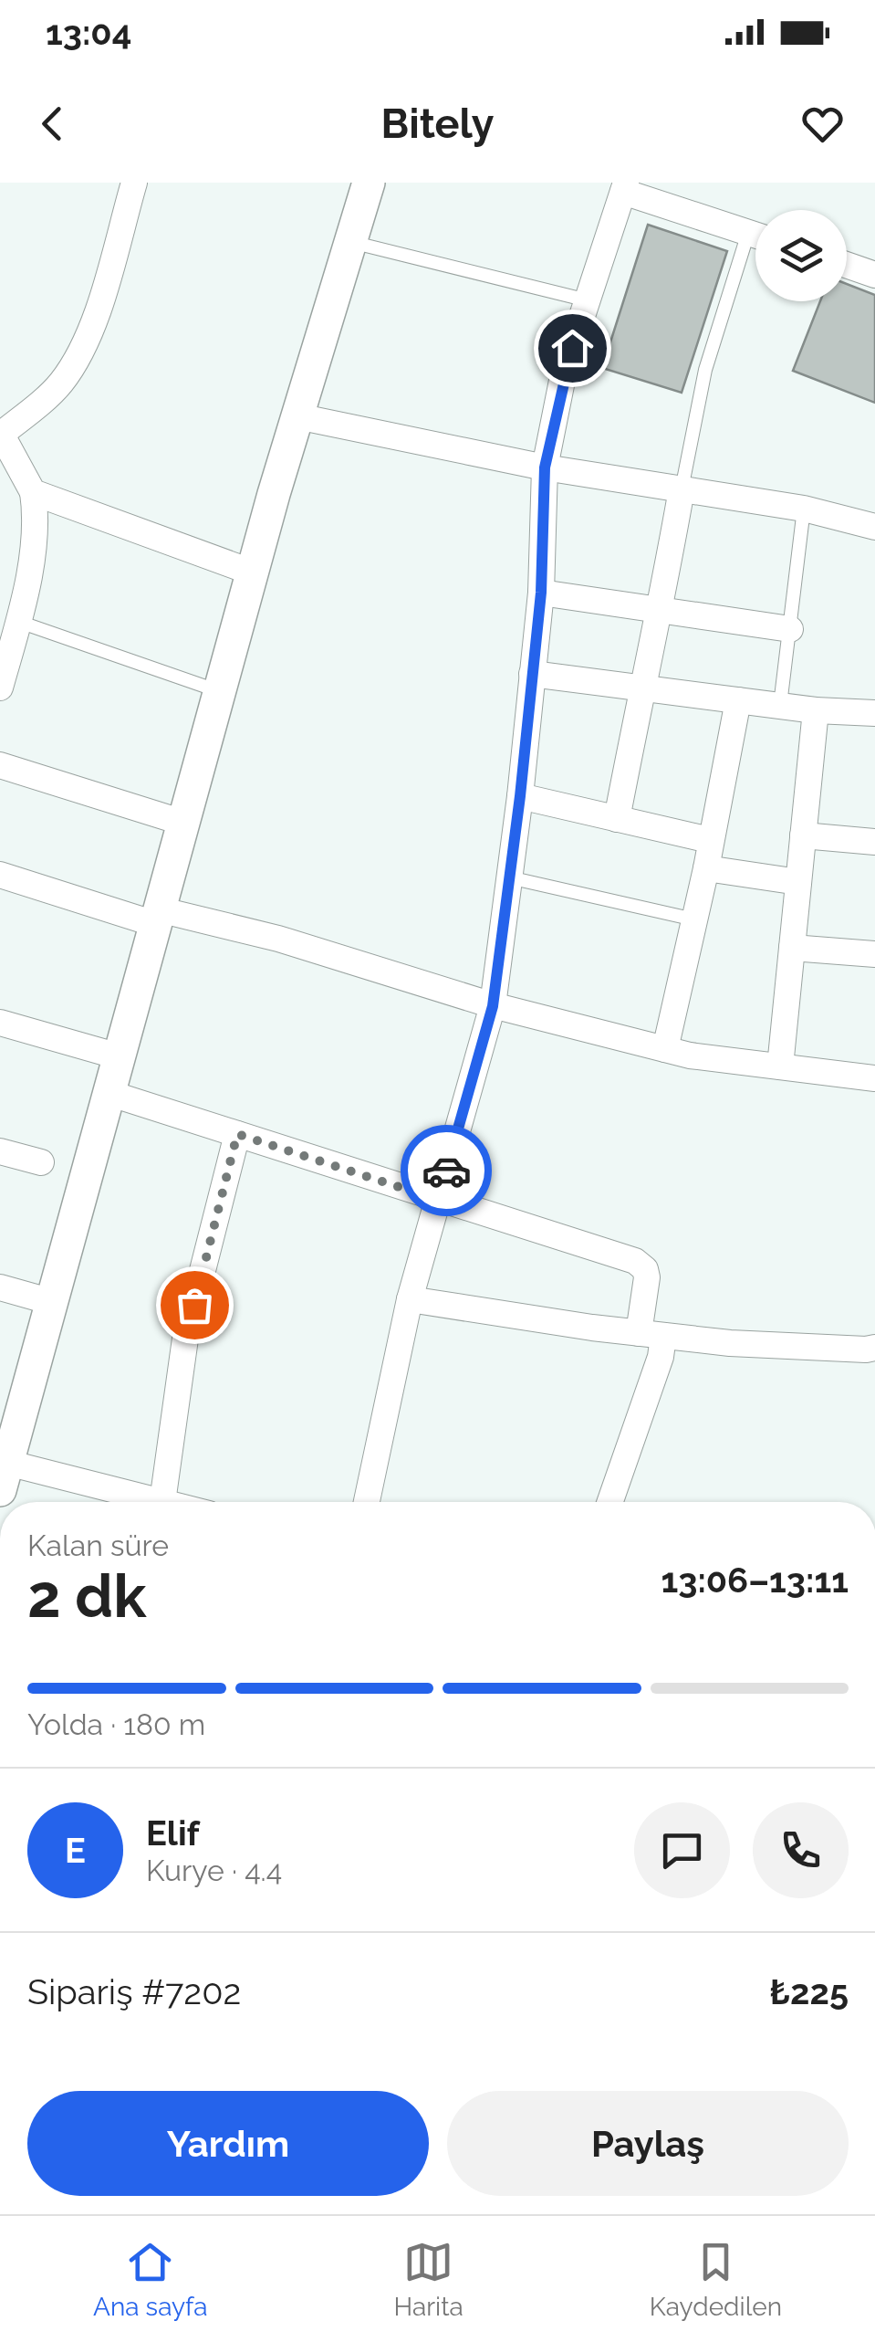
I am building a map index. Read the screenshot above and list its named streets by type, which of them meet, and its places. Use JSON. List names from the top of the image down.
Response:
{
  "page": {
    "status": "13:04",
    "header": "Bitely",
    "heading": ["2 dk", "Kalan süre", "13:06–13:11"],
    "panel": [
      "Elif",
      "Kurye · 4.4",
      "Sipariş #7202",
      "₺225"
    ],
    "bar": "Yolda · 180 m",
    "round": "E",
    "buttons": ["Yardım", "Paylaş"],
    "tabs": ["Ana sayfa", "Harita", "Kaydedilen"]
  }
}
